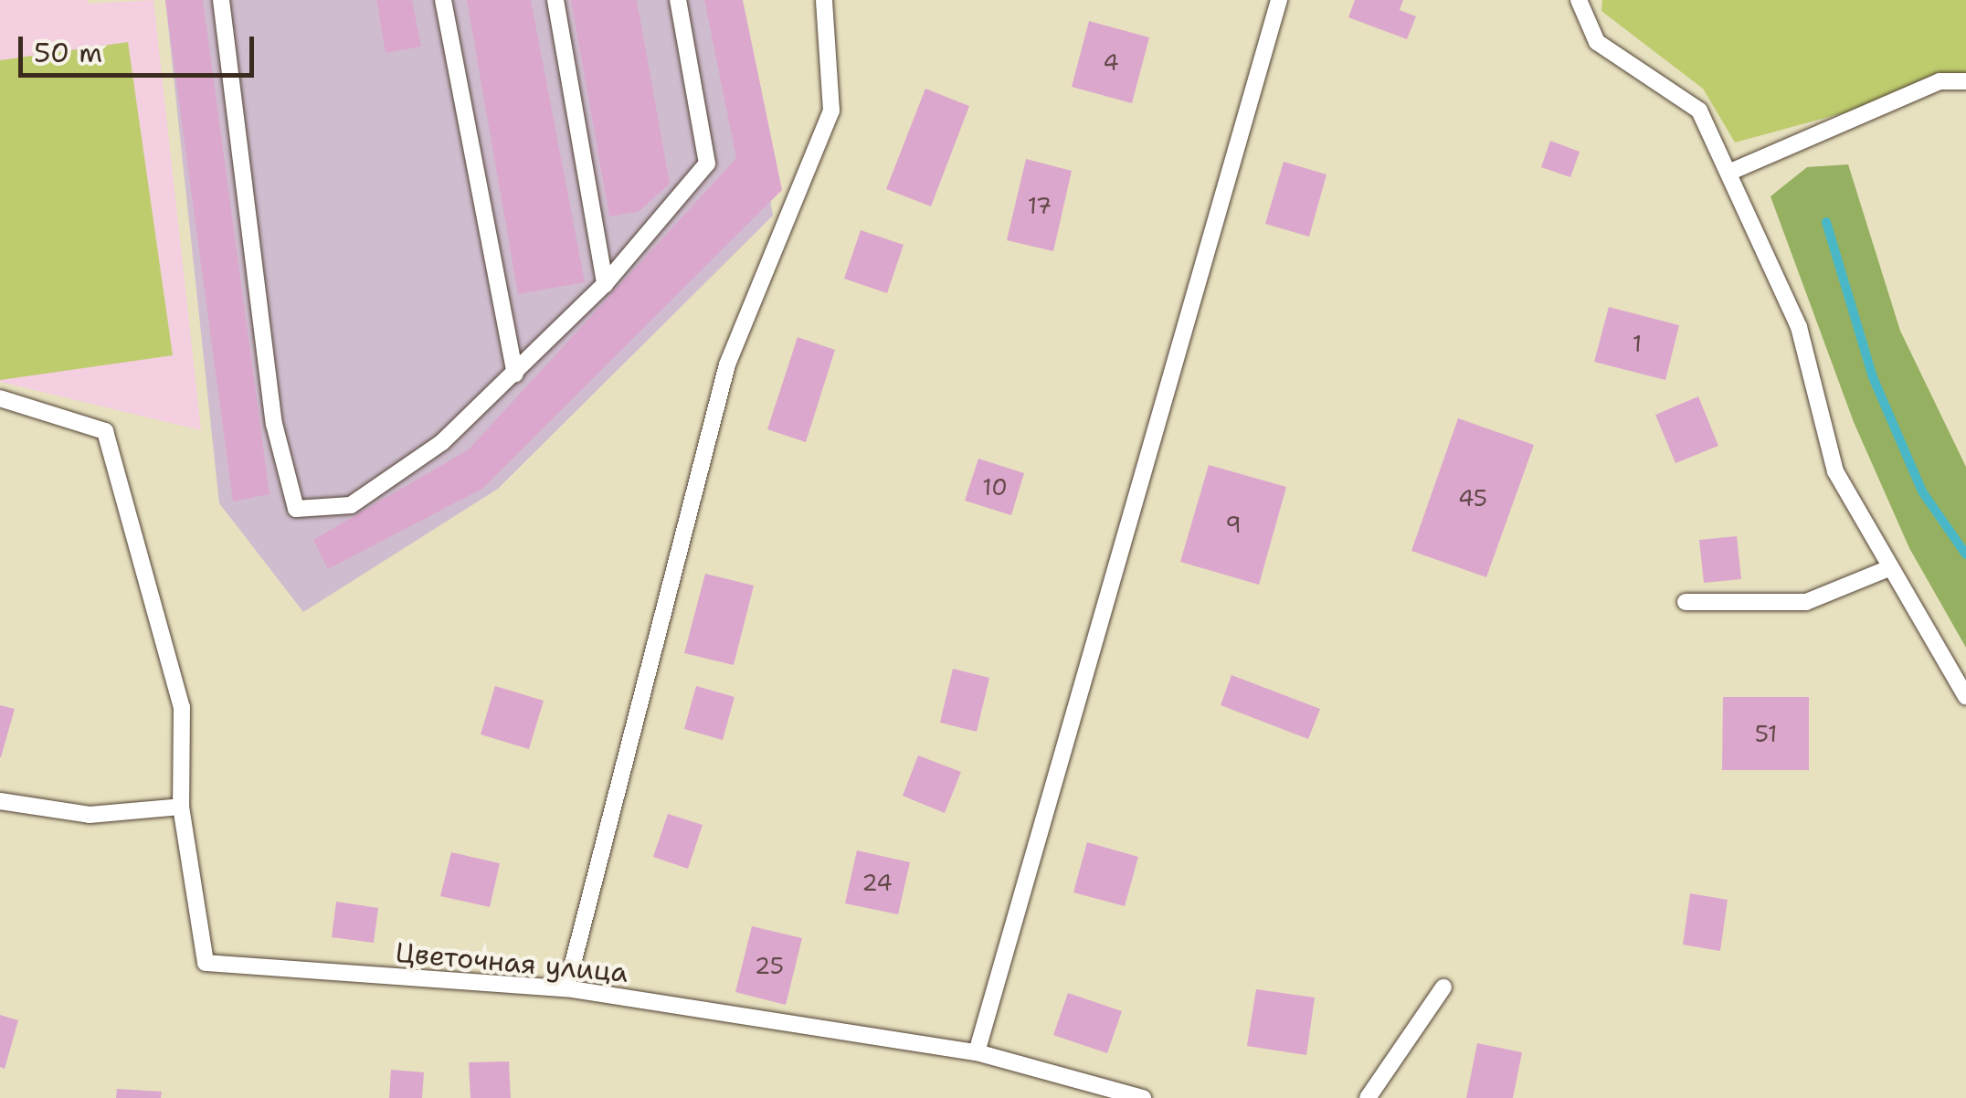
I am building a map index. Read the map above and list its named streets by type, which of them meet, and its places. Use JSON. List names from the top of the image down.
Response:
{
  "streets": {
    "lane": ["Цветочная улица"]
  },
  "house_numbers": [
    "4",
    "17",
    "1",
    "10",
    "45",
    "9",
    "51",
    "24",
    "25"
  ],
  "scale_bar": "50 m"
}
